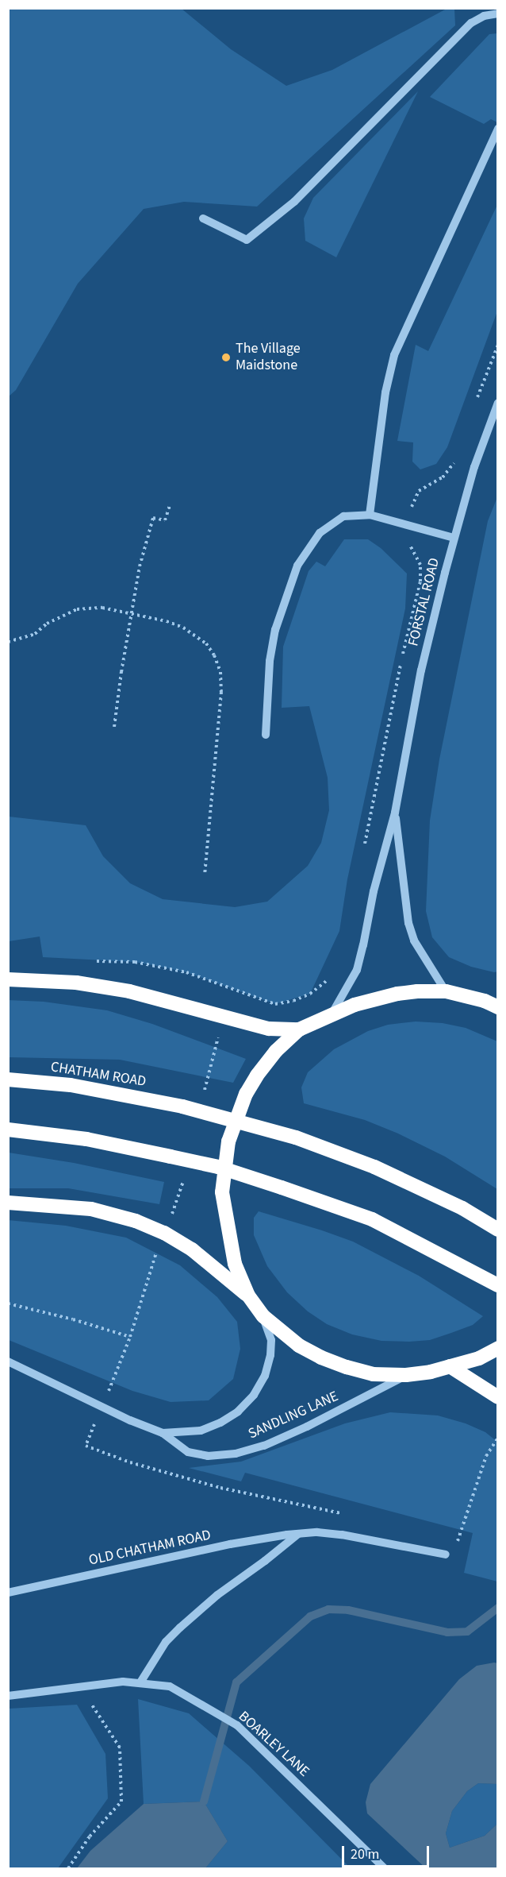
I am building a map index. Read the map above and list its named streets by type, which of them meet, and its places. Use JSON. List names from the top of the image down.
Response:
{
  "streets": {
    "highway": ["CHATHAM ROAD"],
    "street": [
      "FORSTAL ROAD",
      "SANDLING LANE",
      "OLD CHATHAM ROAD",
      "BOARLEY LANE"
    ]
  },
  "places": ["The Village Maidstone"],
  "scale_bar": "20 m"
}
